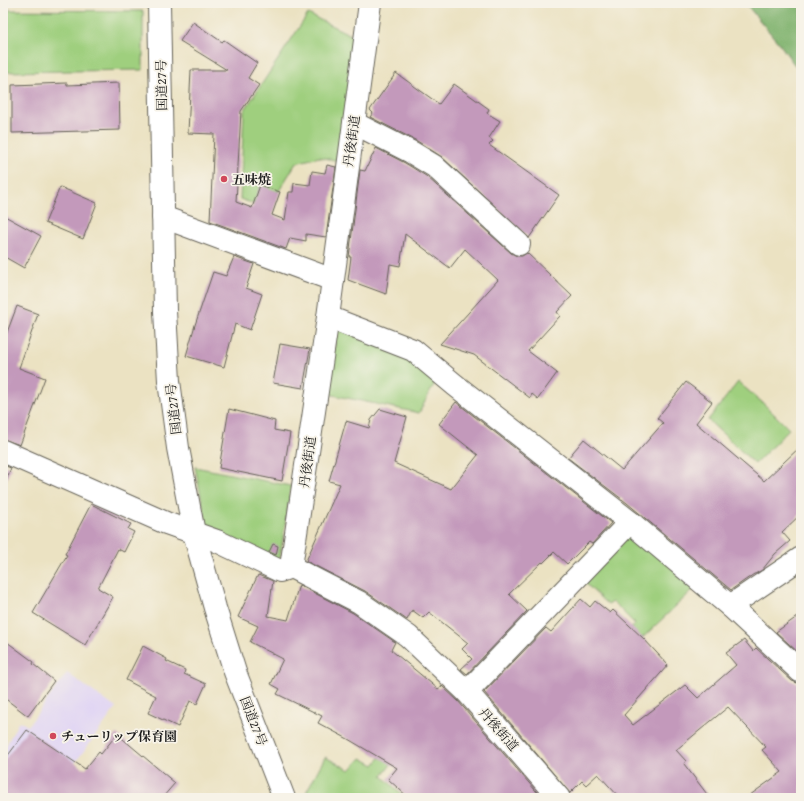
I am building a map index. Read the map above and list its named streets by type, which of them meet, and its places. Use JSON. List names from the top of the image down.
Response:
{
  "streets": {
    "main road": ["国道27号", "丹後街道"]
  },
  "places": ["五味焼", "チューリップ保育園"]
}
